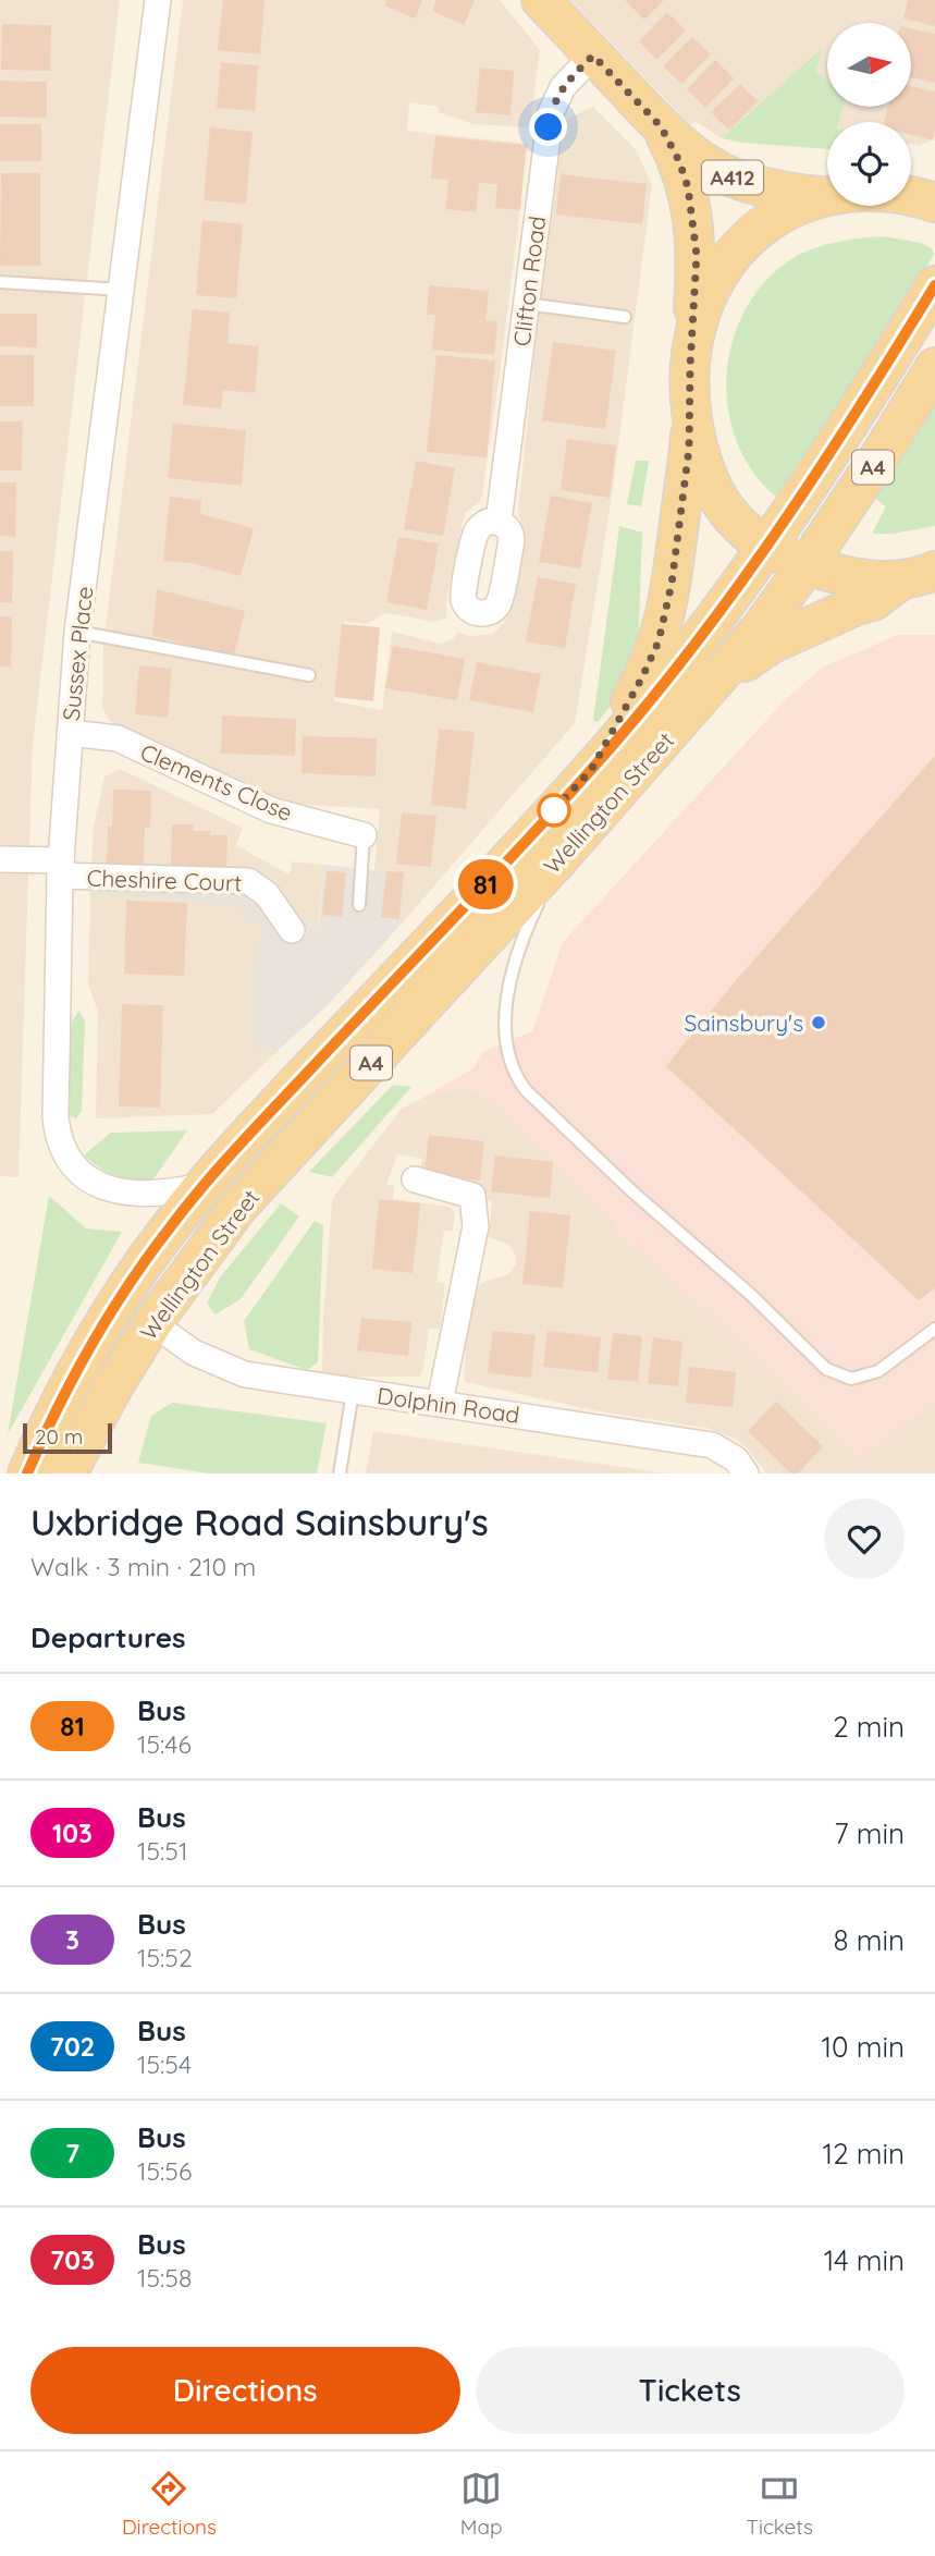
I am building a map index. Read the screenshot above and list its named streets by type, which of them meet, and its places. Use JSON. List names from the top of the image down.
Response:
{
  "streets": {
    "main road": ["A412", "A4", "Wellington Street"],
    "street": [
      "Clifton Road",
      "Sussex Place",
      "Clements Close",
      "Cheshire Court",
      "Dolphin Road"
    ]
  },
  "crossings": [
    ["A412", "Clifton Road"],
    ["A4", "Wellington Street"],
    ["Sussex Place", "Clements Close"],
    ["Sussex Place", "Wellington Street"],
    ["Sussex Place", "Cheshire Court"],
    ["Wellington Street", "Dolphin Road"]
  ],
  "places": ["Sainsbury's"],
  "lines": ["bus line 81"],
  "scale_bar": "20 m",
  "north": "right",
  "page": {
    "on_map": "81",
    "scale": "20 m",
    "heading": [
      ["Uxbridge Road Sainsbury's", "Walk · 3 min · 210 m"],
      "Departures"
    ],
    "list": [
      {
        "mark": "81",
        "name": "Bus",
        "note": "15:46",
        "value": "2 min"
      },
      {
        "mark": "103",
        "name": "Bus",
        "note": "15:51",
        "value": "7 min"
      },
      {
        "mark": "3",
        "name": "Bus",
        "note": "15:52",
        "value": "8 min"
      },
      {
        "mark": "702",
        "name": "Bus",
        "note": "15:54",
        "value": "10 min"
      },
      {
        "mark": "7",
        "name": "Bus",
        "note": "15:56",
        "value": "12 min"
      },
      {
        "mark": "703",
        "name": "Bus",
        "note": "15:58",
        "value": "14 min"
      }
    ],
    "buttons": ["Directions", "Tickets"],
    "tabs": ["Directions", "Map", "Tickets"]
  }
}
